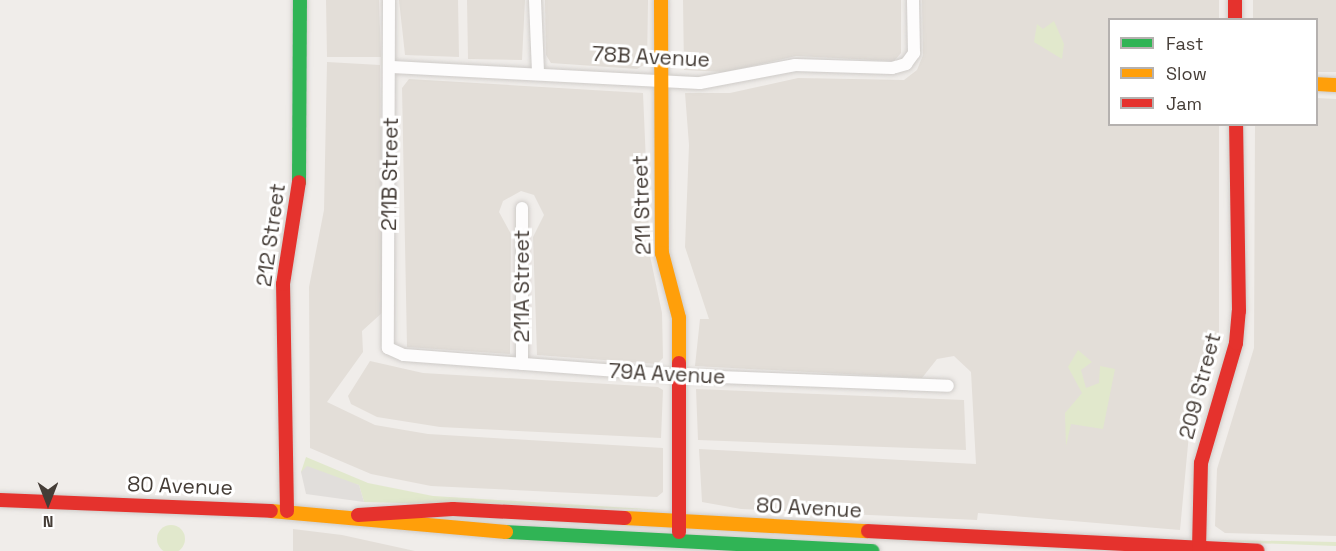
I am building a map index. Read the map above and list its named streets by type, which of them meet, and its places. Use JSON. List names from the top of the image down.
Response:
{
  "streets": {
    "main road": [
      "211 Street",
      "212 Street",
      "209 Street",
      "80 Avenue"
    ],
    "street": [
      "78B Avenue",
      "211B Street",
      "211A Street",
      "79A Avenue"
    ]
  },
  "crossings": [
    ["78B Avenue", "211B Street"],
    ["78B Avenue", "211 Street"],
    ["211B Street", "79A Avenue"],
    ["211 Street", "79A Avenue"],
    ["211 Street", "80 Avenue"],
    ["212 Street", "80 Avenue"],
    ["211A Street", "79A Avenue"],
    ["209 Street", "80 Avenue"]
  ],
  "legend": ["Fast", "Slow", "Jam"],
  "north": "bottom"
}
